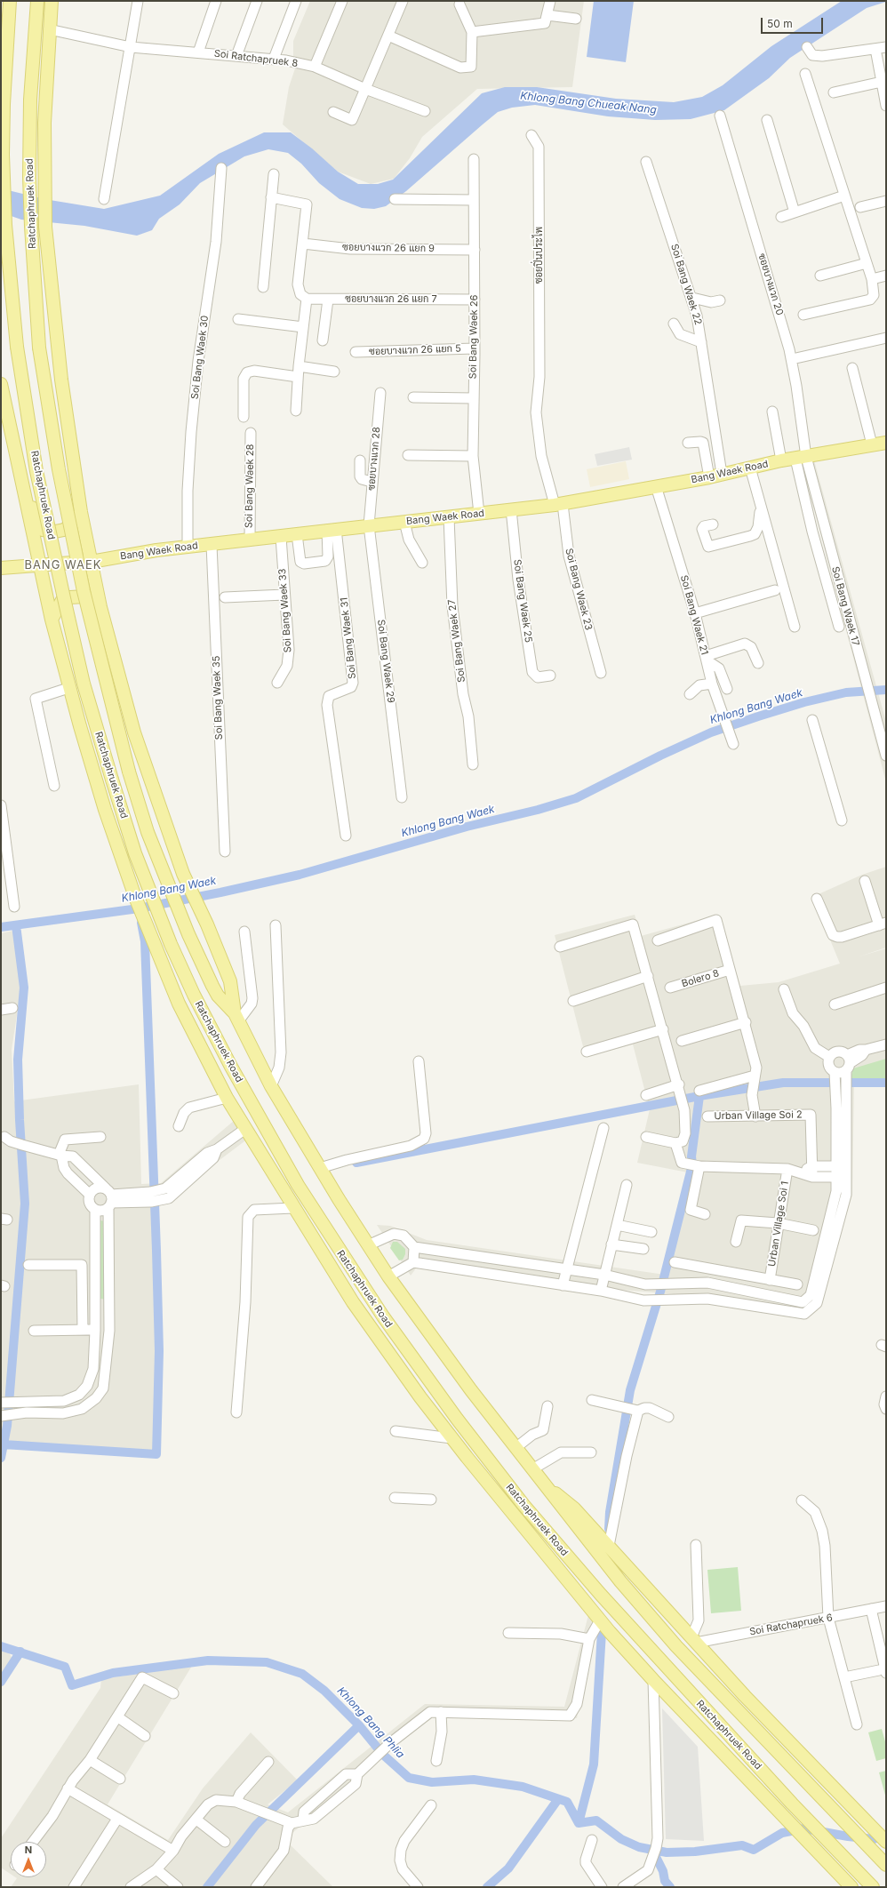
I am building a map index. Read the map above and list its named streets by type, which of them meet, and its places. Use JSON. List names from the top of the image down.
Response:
{
  "streets": {
    "main road": ["Ratchaphruek Road", "Bang Waek Road"],
    "street": [
      "Soi Ratchapruek 8",
      "ซอยบางแวก 26 แยก 9",
      "ซอยปิ่นประไพ",
      "Soi Bang Waek 22",
      "ซอยบางแวก 20",
      "ซอยบางแวก 26 แยก 7",
      "Soi Bang Waek 26",
      "ซอยบางแวก 26 แยก 5",
      "Soi Bang Waek 30",
      "ซอยบางแวก 28",
      "Soi Bang Waek 28",
      "Soi Bang Waek 23",
      "Soi Bang Waek 25",
      "Soi Bang Waek 17",
      "Soi Bang Waek 33",
      "Soi Bang Waek 21",
      "Soi Bang Waek 31",
      "Soi Bang Waek 27",
      "Soi Bang Waek 29",
      "Soi Bang Waek 35",
      "Bolero 8",
      "Urban Village Soi 2",
      "Urban Village Soi 1",
      "Soi Ratchapruek 6"
    ]
  },
  "crossings": [
    ["Soi Ratchapruek 8", "Ratchaphruek Road"],
    ["Ratchaphruek Road", "Bang Waek Road"],
    ["Ratchaphruek Road", "Soi Ratchapruek 6"],
    ["ซอยบางแวก 26 แยก 9", "Soi Bang Waek 26"],
    ["ซอยปิ่นประไพ", "Bang Waek Road"],
    ["ซอยปิ่นประไพ", "Soi Bang Waek 23"],
    ["Soi Bang Waek 22", "Bang Waek Road"],
    ["ซอยบางแวก 20", "Bang Waek Road"],
    ["ซอยบางแวก 20", "Soi Bang Waek 17"],
    ["ซอยบางแวก 26 แยก 7", "Soi Bang Waek 26"],
    ["Soi Bang Waek 26", "ซอยบางแวก 26 แยก 5"],
    ["Soi Bang Waek 26", "Bang Waek Road"],
    ["Soi Bang Waek 30", "Bang Waek Road"],
    ["ซอยบางแวก 28", "Bang Waek Road"],
    ["ซอยบางแวก 28", "Soi Bang Waek 29"],
    ["Bang Waek Road", "Soi Bang Waek 28"],
    ["Bang Waek Road", "Soi Bang Waek 23"],
    ["Bang Waek Road", "Soi Bang Waek 25"],
    ["Bang Waek Road", "Soi Bang Waek 17"],
    ["Bang Waek Road", "Soi Bang Waek 33"],
    ["Bang Waek Road", "Soi Bang Waek 21"],
    ["Bang Waek Road", "Soi Bang Waek 31"],
    ["Bang Waek Road", "Soi Bang Waek 27"],
    ["Bang Waek Road", "Soi Bang Waek 29"],
    ["Bang Waek Road", "Soi Bang Waek 35"]
  ],
  "districts": ["BANG WAEK"],
  "water": ["Khlong Bang Chueak Nang", "Khlong Bang Waek", "Khlong Bang Phlia"],
  "scale_bar": "50 m",
  "north": "top"
}
